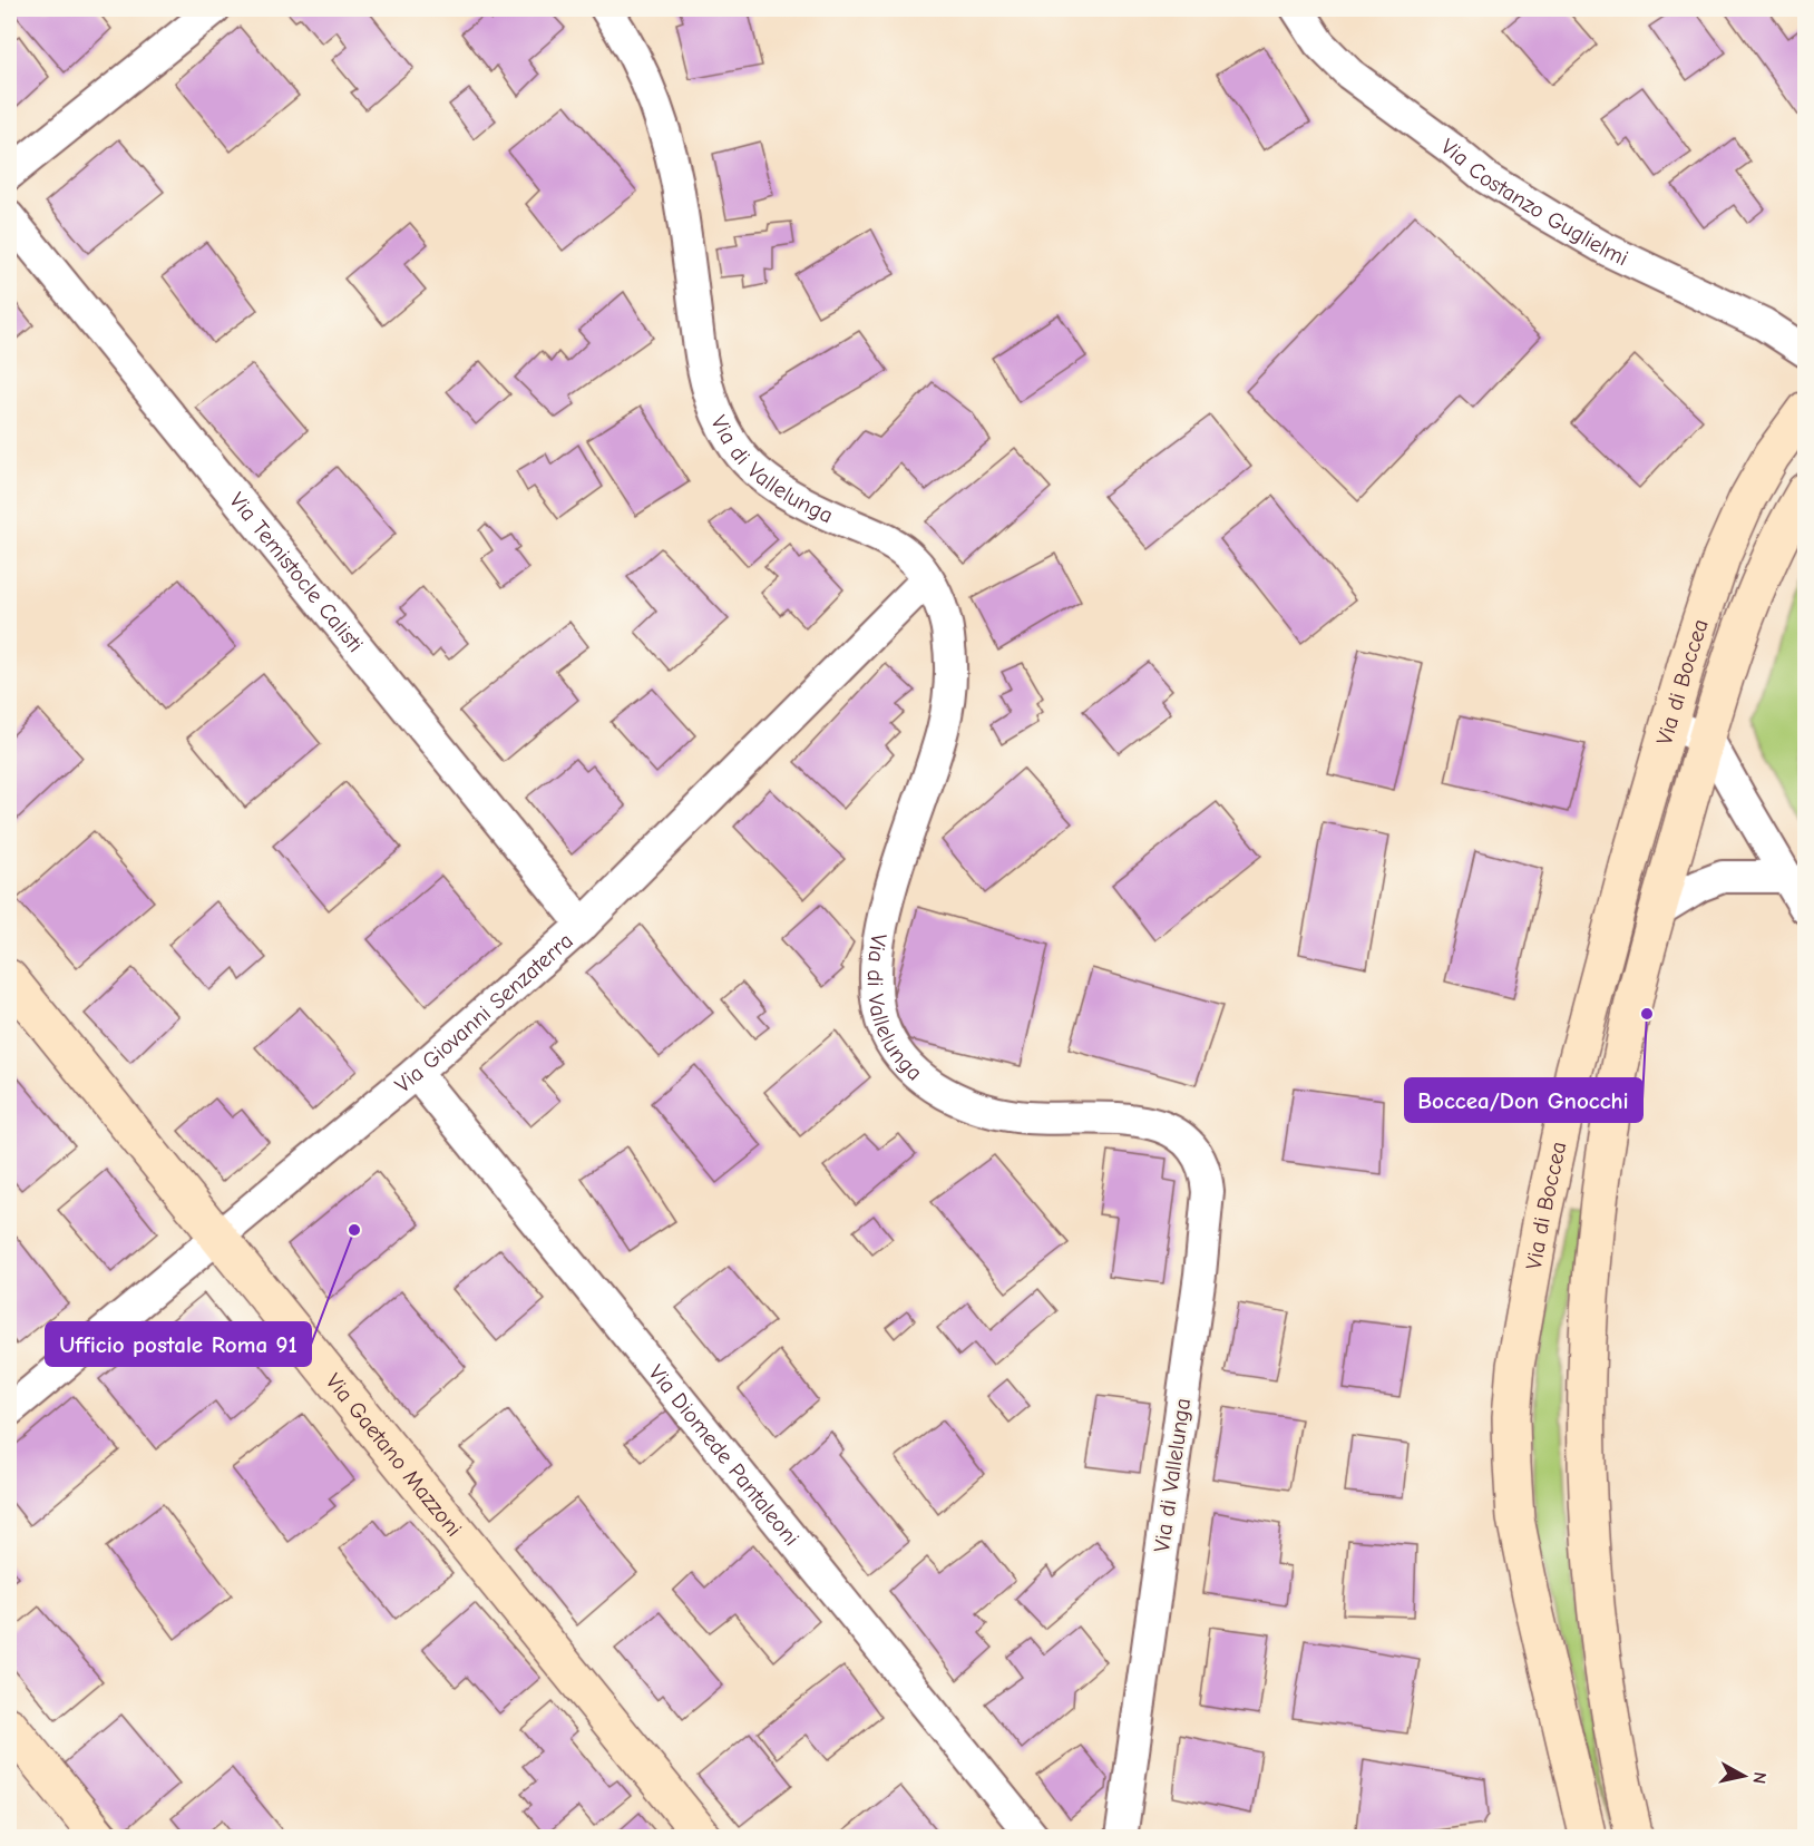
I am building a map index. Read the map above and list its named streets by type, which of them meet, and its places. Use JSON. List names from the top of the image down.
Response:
{
  "streets": {
    "main road": ["Via di Boccea", "Via Gaetano Mazzoni"],
    "street": [
      "Via Costanzo Guglielmi",
      "Via di Vallelunga",
      "Via Temistocle Calisti",
      "Via Giovanni Senzaterra",
      "Via Diomede Pantaleoni"
    ]
  },
  "crossings": [
    ["Via di Vallelunga", "Via Giovanni Senzaterra"],
    ["Via Temistocle Calisti", "Via Giovanni Senzaterra"],
    ["Via Giovanni Senzaterra", "Via Gaetano Mazzoni"],
    ["Via Giovanni Senzaterra", "Via Diomede Pantaleoni"]
  ],
  "places": ["Boccea/Don Gnocchi", "Ufficio postale Roma 91"],
  "north": "right"
}
